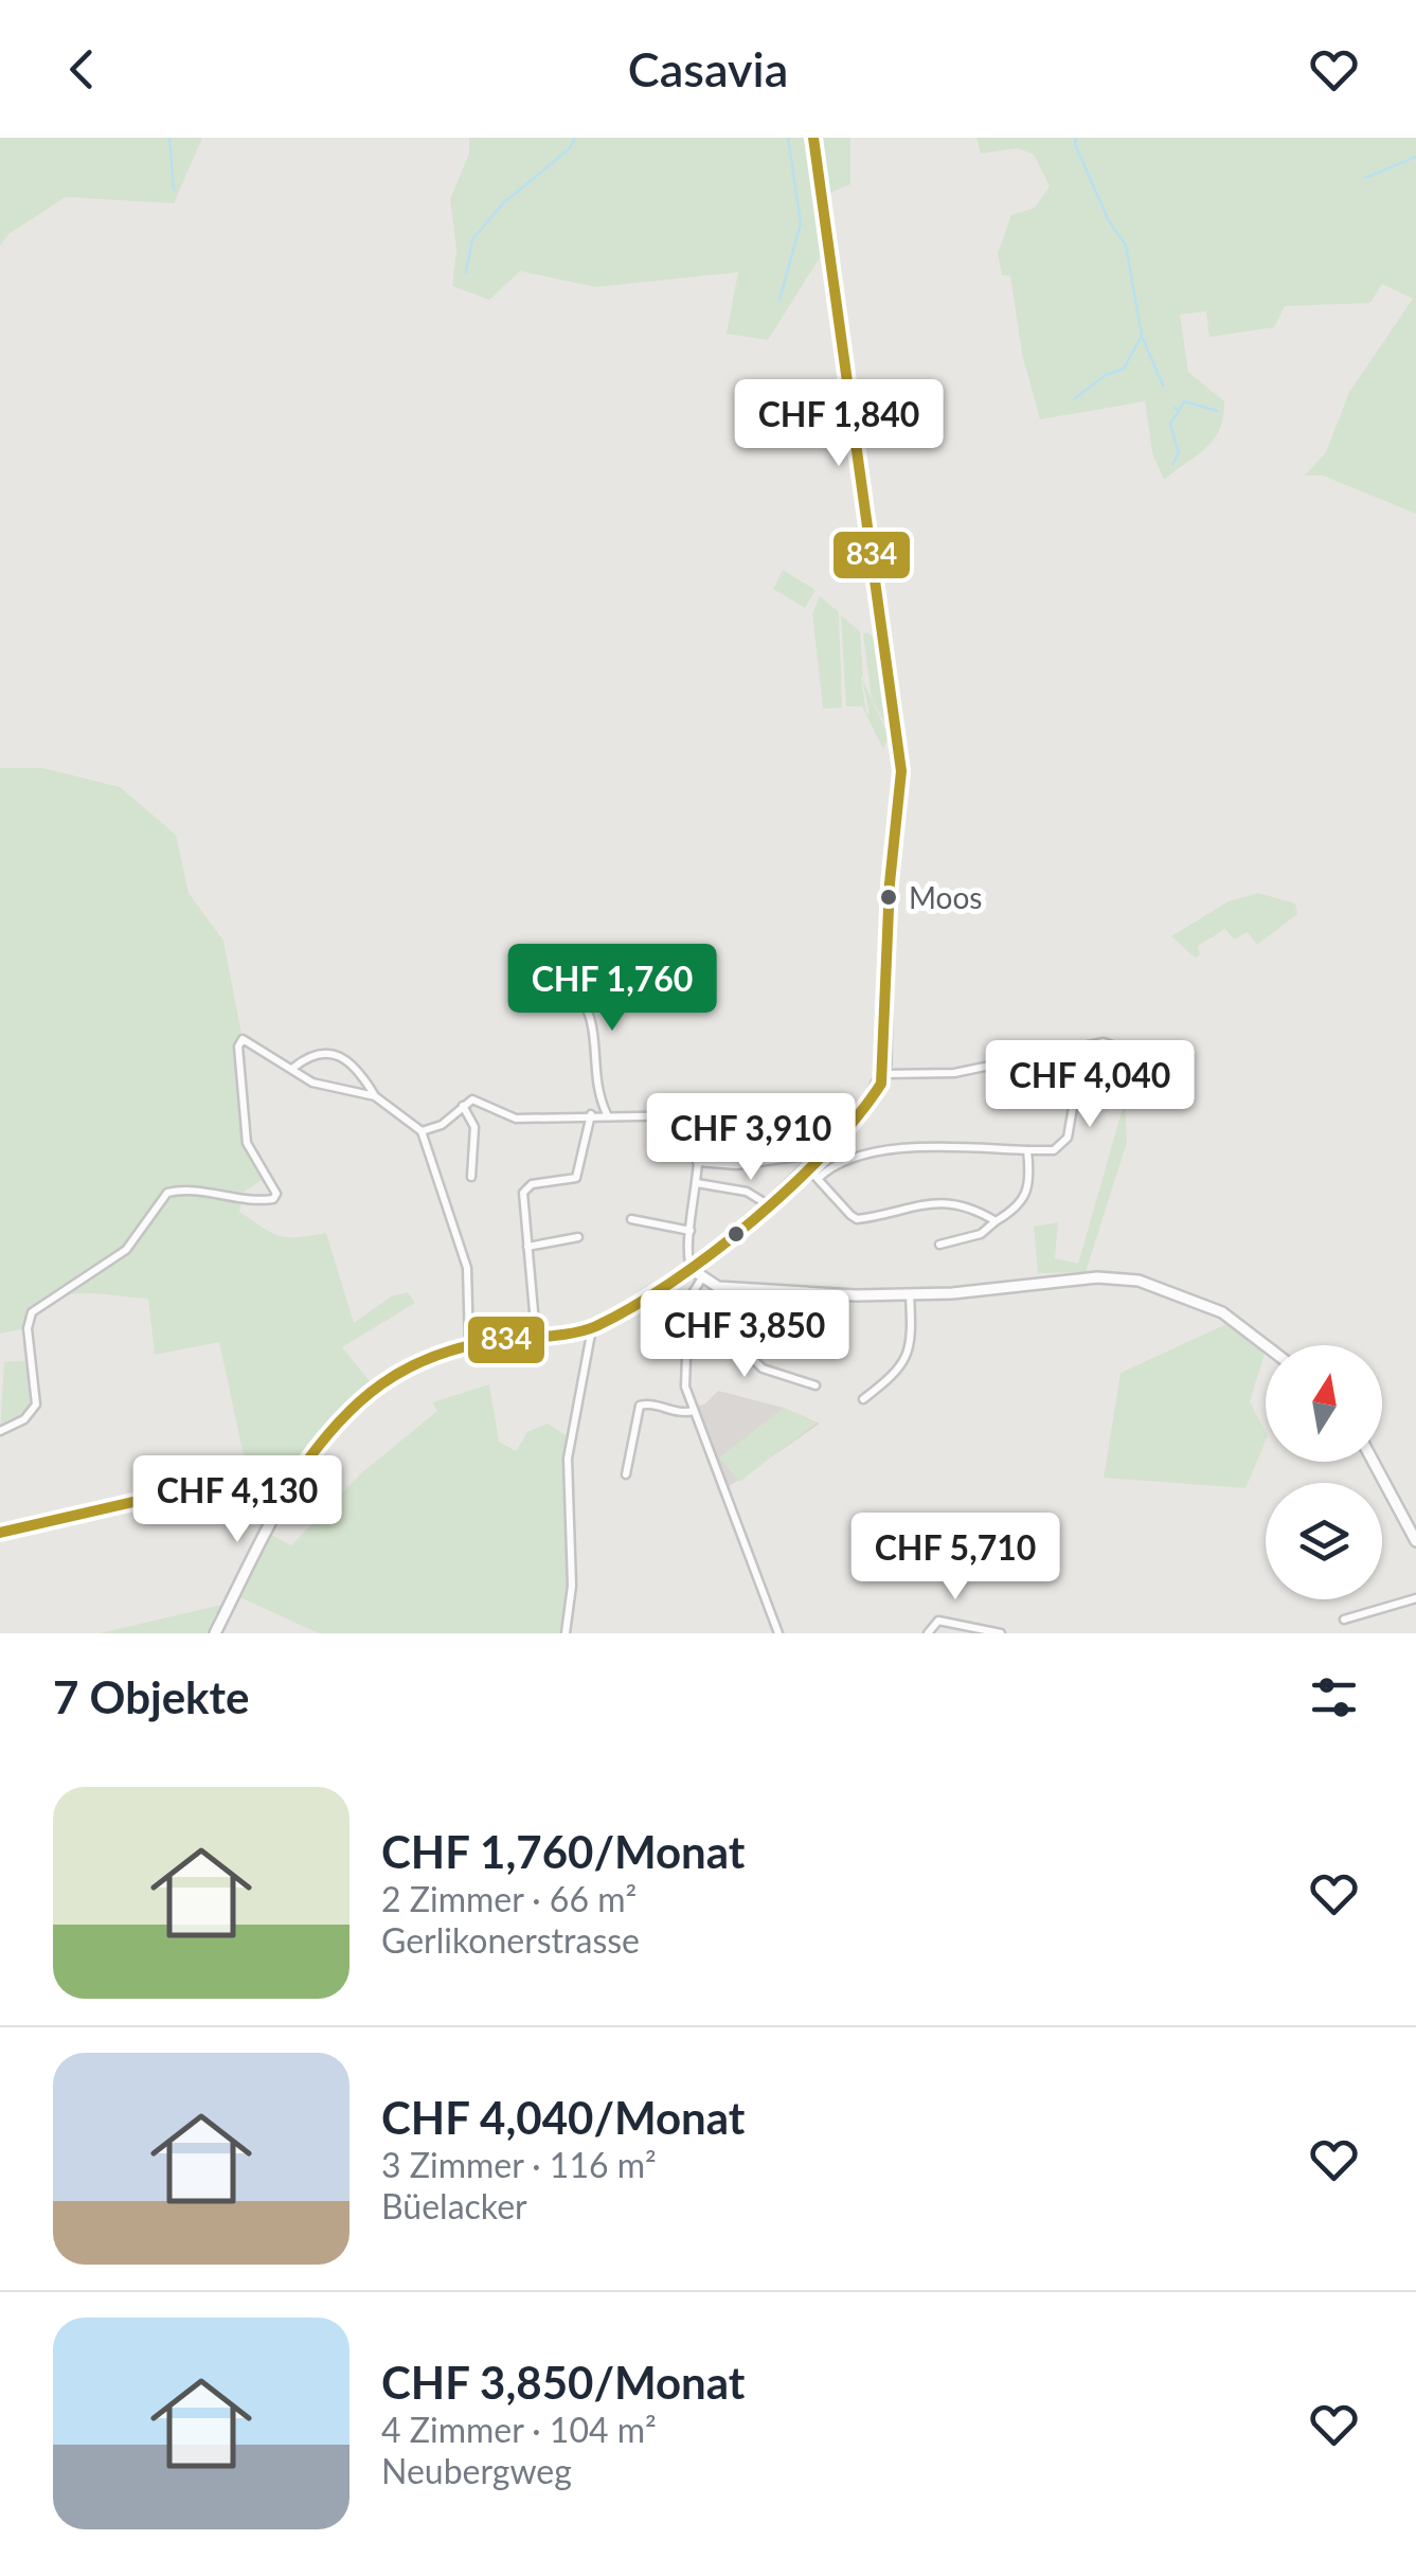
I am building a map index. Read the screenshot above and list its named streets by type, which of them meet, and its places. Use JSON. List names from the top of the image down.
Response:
{
  "places": ["Moos"],
  "lines": ["transit line 834"],
  "north": "top",
  "page": {
    "header": "Casavia",
    "price": [
      "CHF 1,840",
      "CHF 1,760",
      "CHF 4,040",
      "CHF 3,910",
      "CHF 3,850",
      "CHF 4,130",
      "CHF 5,710"
    ],
    "heading": "7 Objekte",
    "list": [
      {
        "name": "CHF 1,760/Monat",
        "note": "2 Zimmer · 66 m² · Gerlikonerstrasse"
      },
      {
        "name": "CHF 4,040/Monat",
        "note": "3 Zimmer · 116 m² · Büelacker"
      },
      {
        "name": "CHF 3,850/Monat",
        "note": "4 Zimmer · 104 m² · Neubergweg"
      }
    ]
  }
}
